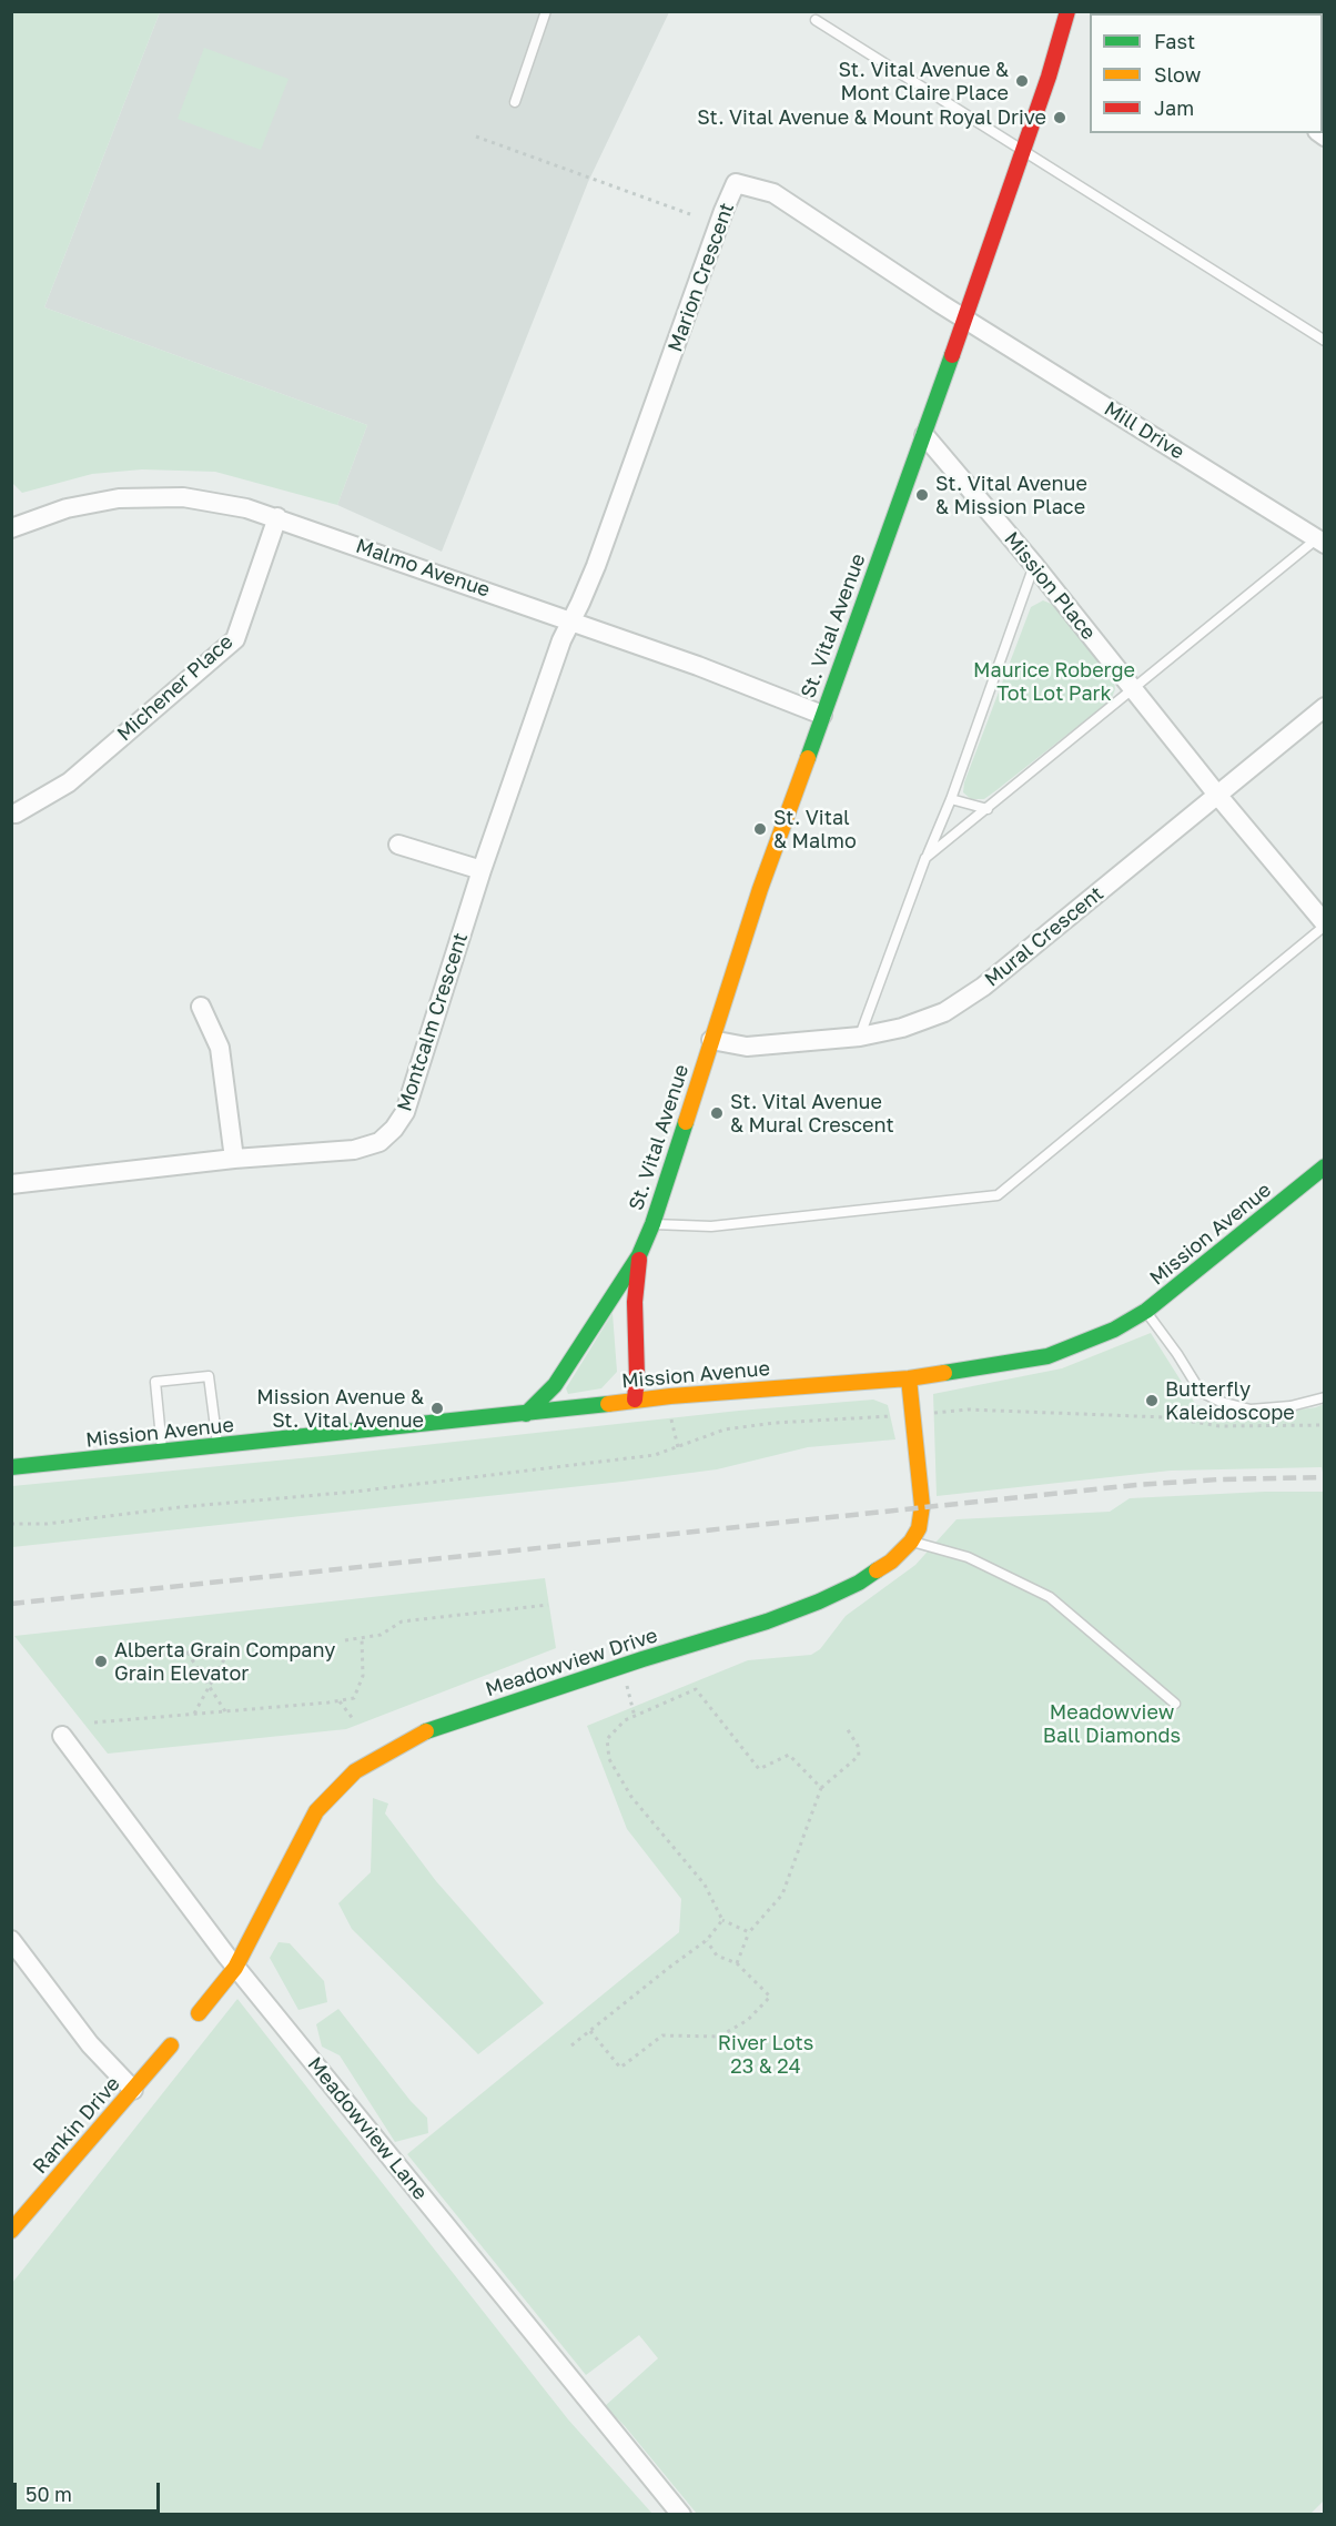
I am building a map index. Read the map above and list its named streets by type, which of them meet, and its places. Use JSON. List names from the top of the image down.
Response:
{
  "streets": {
    "street": [
      "Marion Crescent",
      "Mill Drive",
      "Malmo Avenue",
      "Mission Place",
      "St. Vital Avenue",
      "Michener Place",
      "Mural Crescent",
      "Montcalm Crescent",
      "Mission Avenue",
      "Meadowview Drive",
      "Rankin Drive",
      "Meadowview Lane"
    ]
  },
  "crossings": [
    ["Marion Crescent", "Mill Drive"],
    ["Marion Crescent", "Malmo Avenue"],
    ["Marion Crescent", "St. Vital Avenue"],
    ["Marion Crescent", "Montcalm Crescent"],
    ["Mill Drive", "St. Vital Avenue"],
    ["Malmo Avenue", "St. Vital Avenue"],
    ["Malmo Avenue", "Michener Place"],
    ["Malmo Avenue", "Montcalm Crescent"],
    ["Mission Place", "St. Vital Avenue"],
    ["Mission Place", "Mural Crescent"],
    ["St. Vital Avenue", "Mural Crescent"],
    ["St. Vital Avenue", "Mission Avenue"],
    ["Mission Avenue", "Meadowview Drive"],
    ["Meadowview Drive", "Meadowview Lane"]
  ],
  "parks": ["Maurice Roberge Tot Lot Park", "Meadowview Ball Diamonds", "River Lots 23 & 24"],
  "places": [
    "St. Vital Avenue & Mont Claire Place",
    "St. Vital Avenue & Mount Royal Drive",
    "St. Vital Avenue & Mission Place",
    "St. Vital & Malmo",
    "St. Vital Avenue & Mural Crescent",
    "Butterfly Kaleidoscope",
    "Mission Avenue & St. Vital Avenue",
    "Alberta Grain Company Grain Elevator"
  ],
  "legend": ["Fast", "Slow", "Jam"],
  "scale_bar": "50 m"
}
